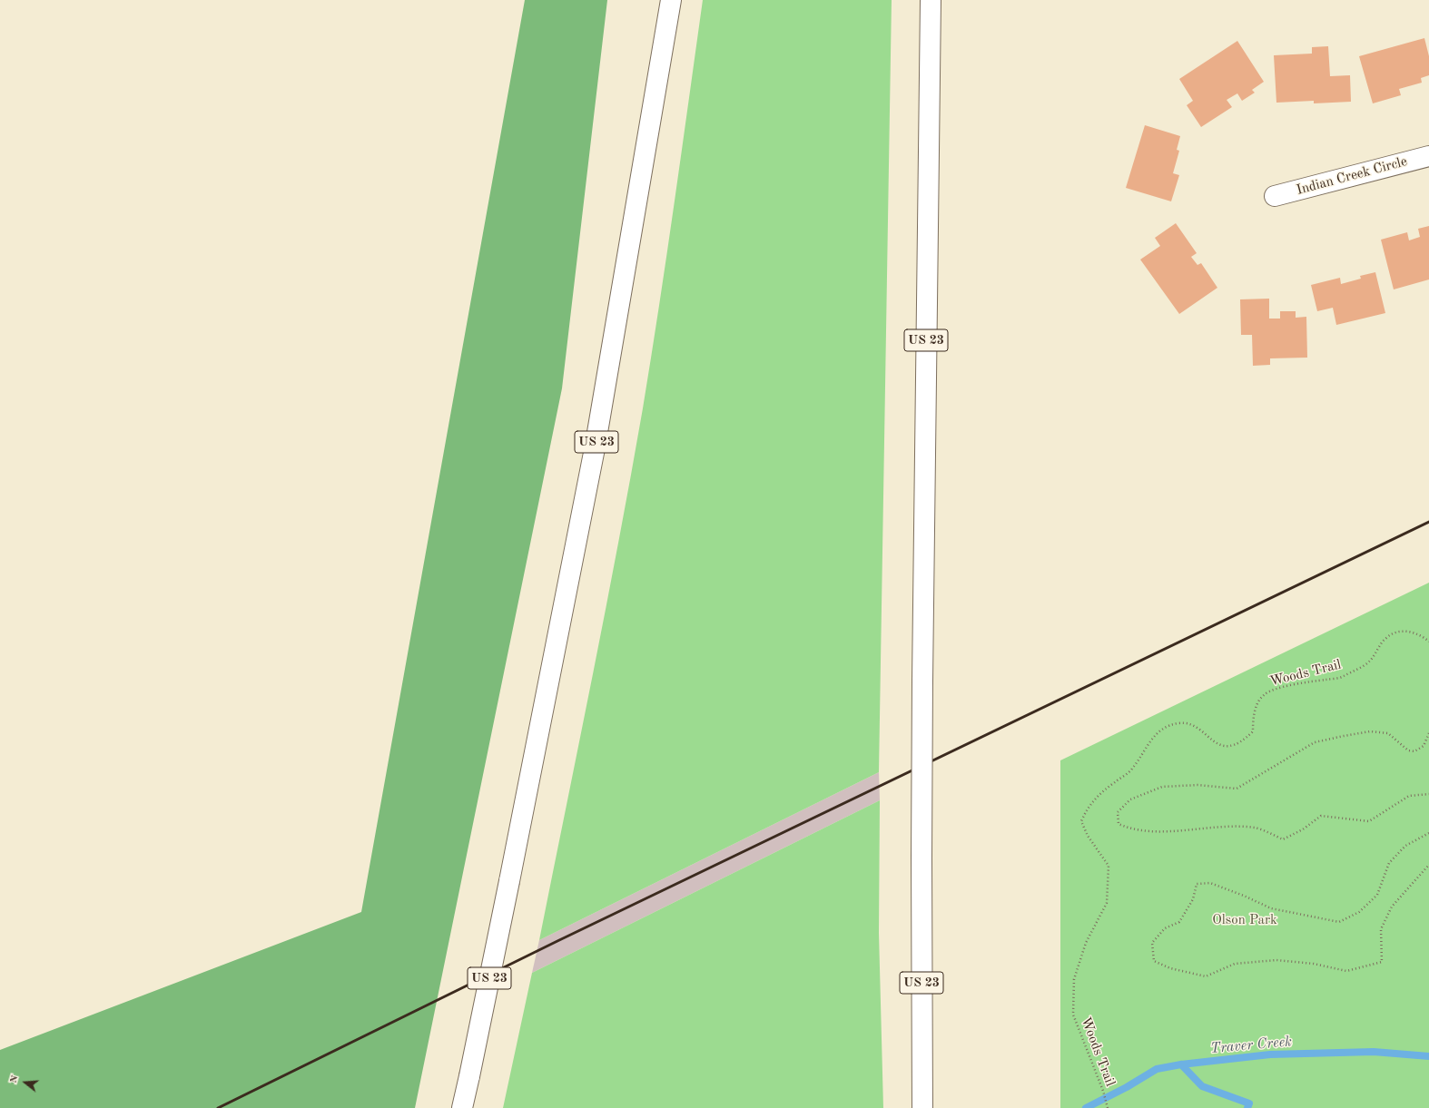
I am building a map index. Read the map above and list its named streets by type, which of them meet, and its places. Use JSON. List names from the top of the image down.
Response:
{
  "streets": {
    "main road": ["Indian Creek Circle", "US 23"],
    "path": ["Woods Trail"]
  },
  "water": ["Traver Creek"],
  "parks": ["Olson Park"],
  "north": "left"
}
